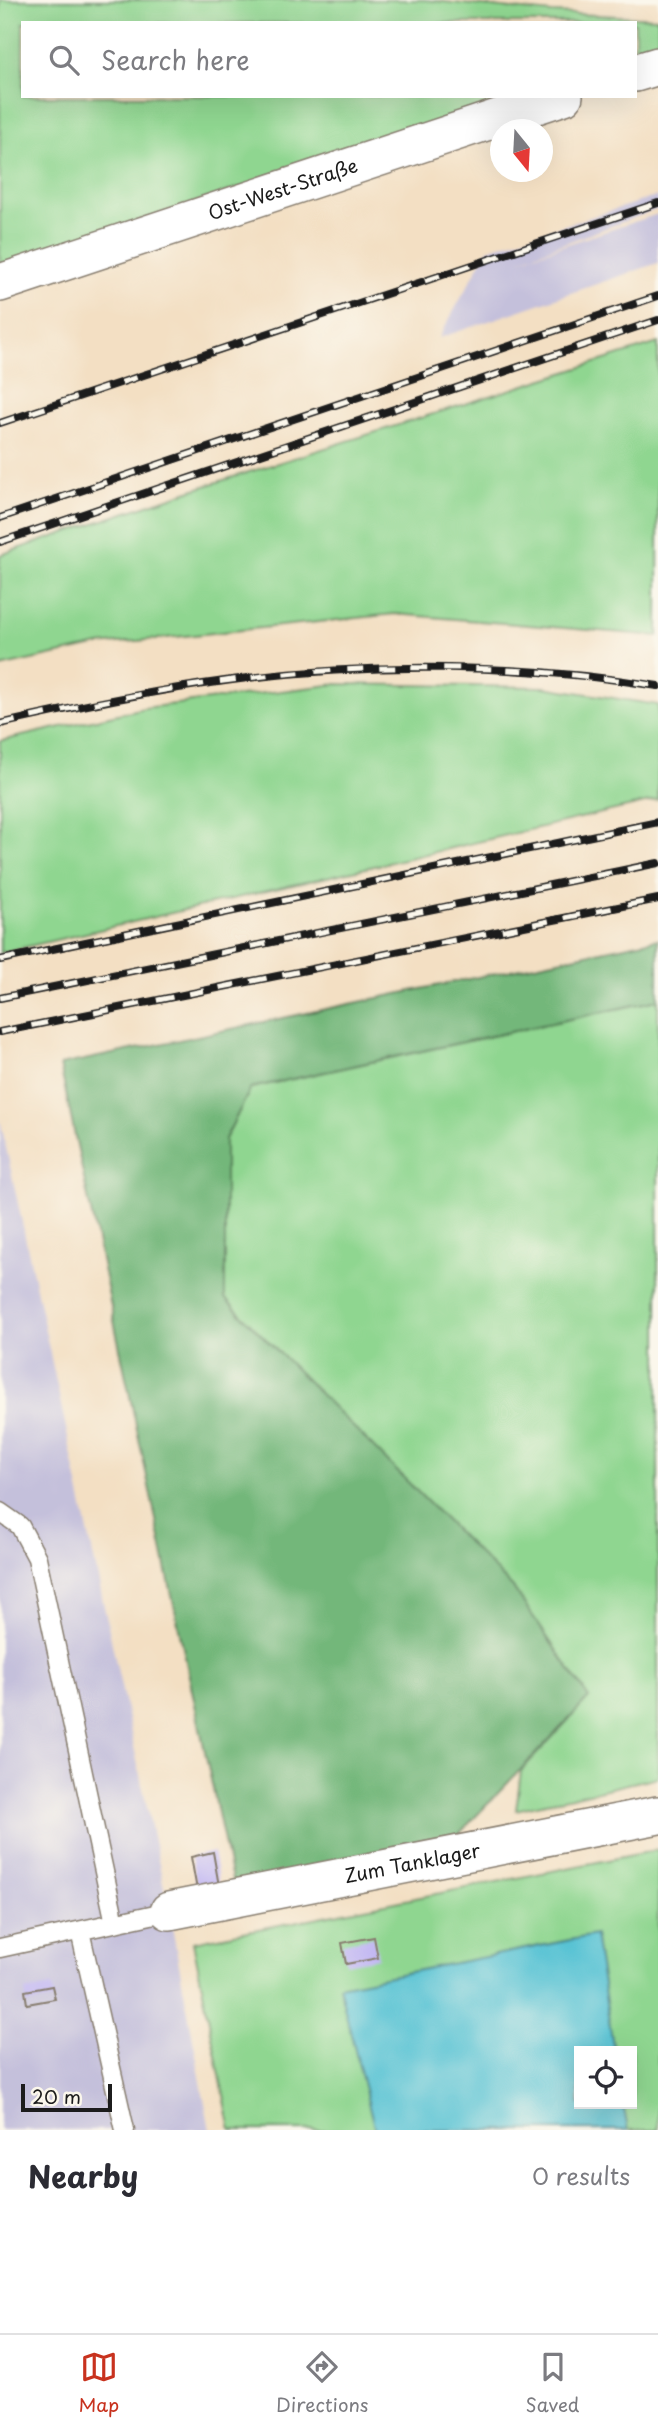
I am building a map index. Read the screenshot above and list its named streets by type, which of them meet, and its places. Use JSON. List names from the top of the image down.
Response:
{
  "streets": {
    "street": ["Ost-West-Straße", "Zum Tanklager"]
  },
  "scale_bar": "20 m",
  "north": "bottom",
  "page": {
    "search": "Search here",
    "scale": "20 m",
    "heading": ["Nearby", "0 results"],
    "nav": ["Map", "Directions", "Saved"]
  }
}
